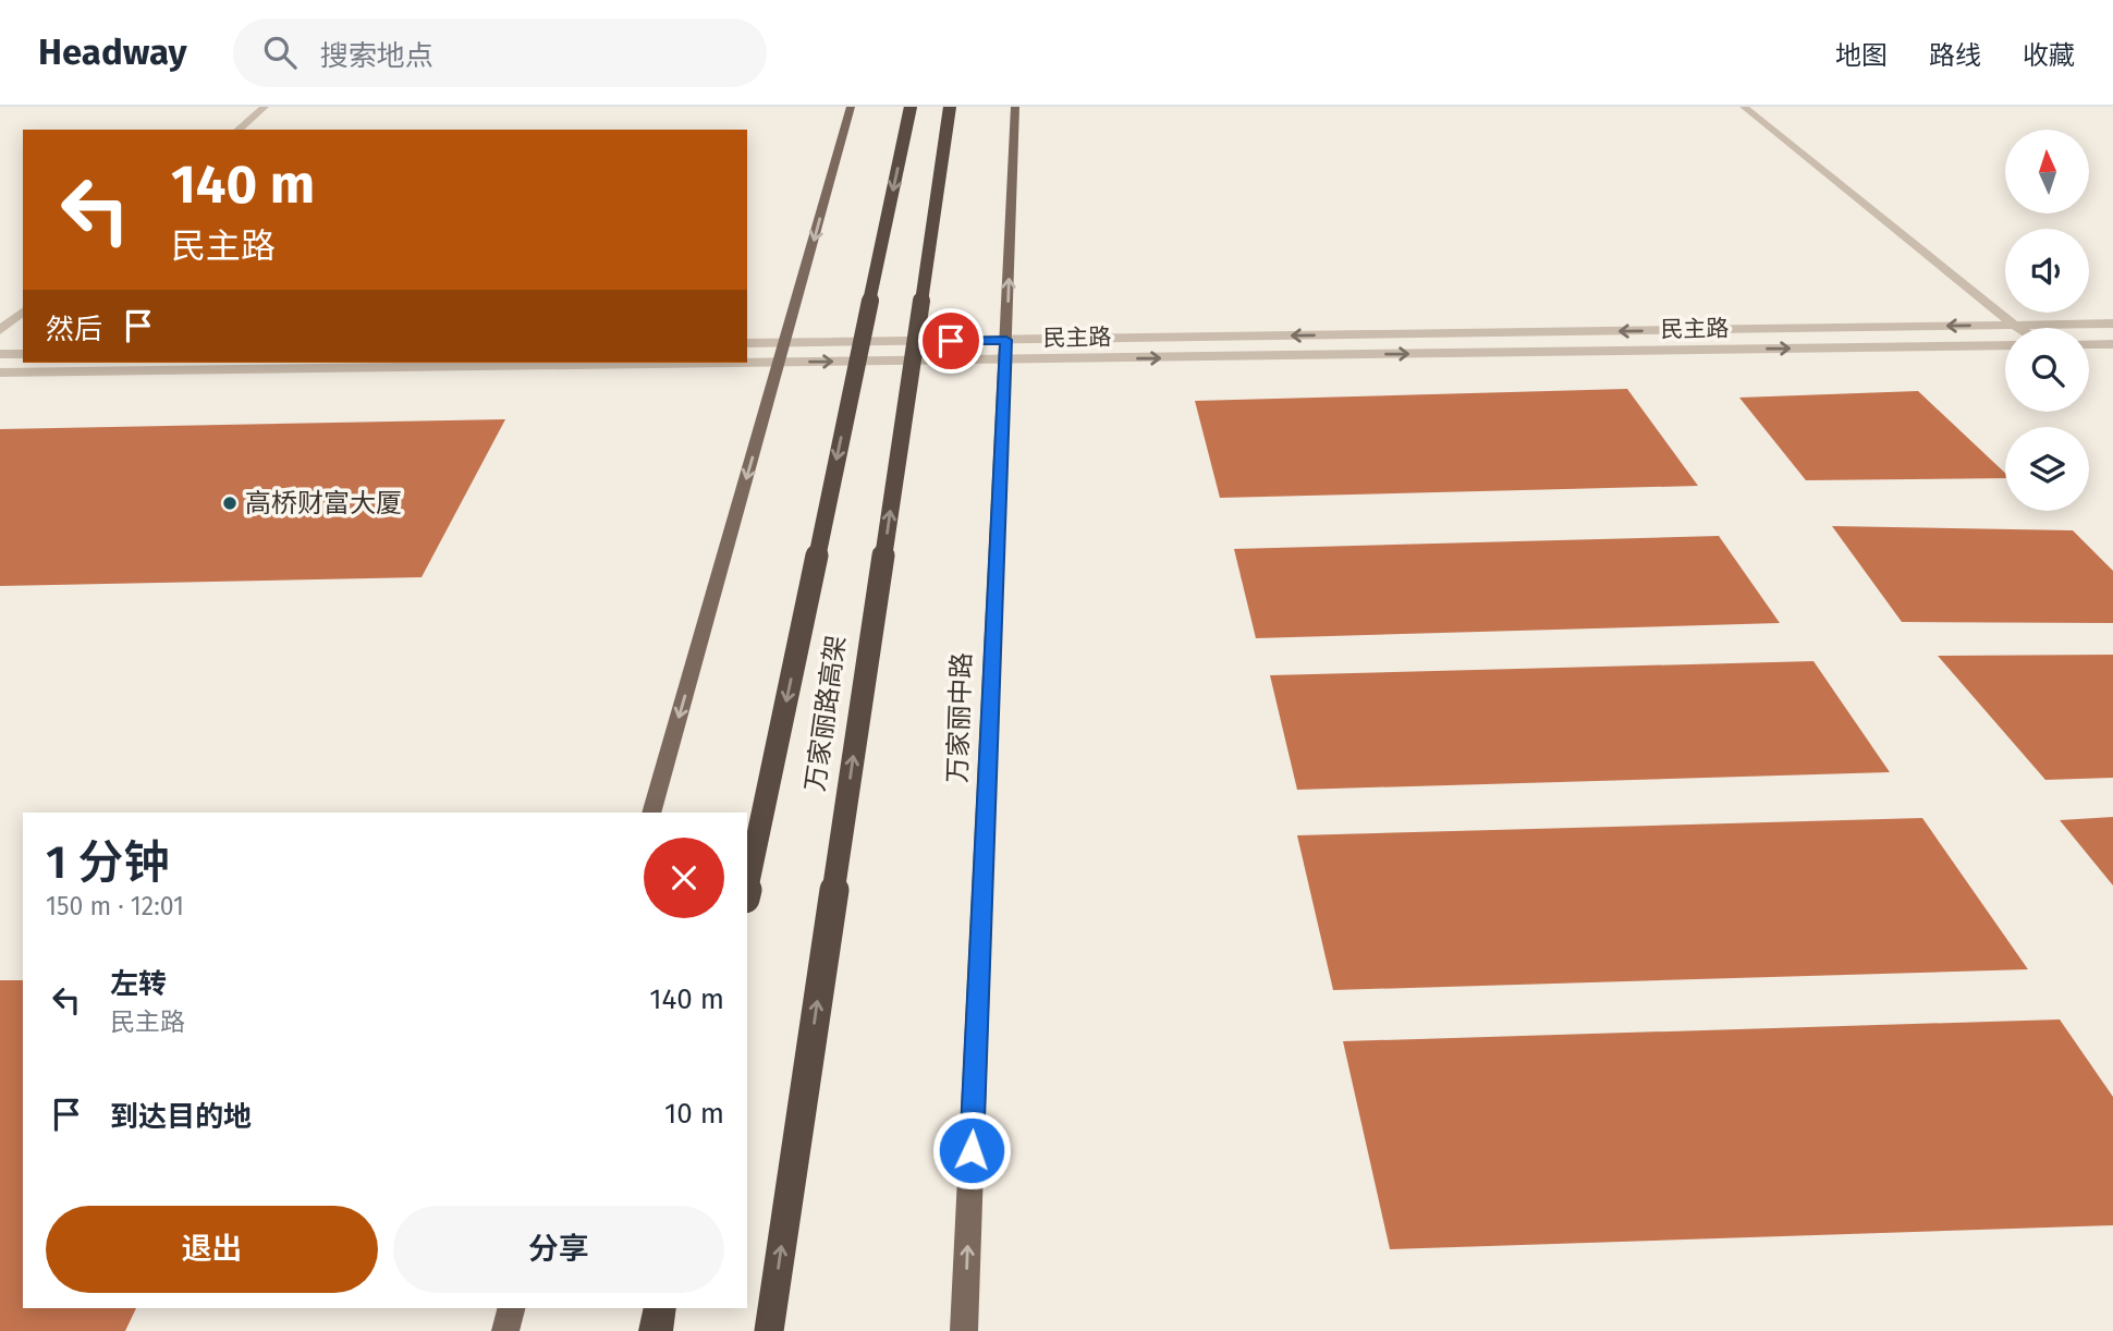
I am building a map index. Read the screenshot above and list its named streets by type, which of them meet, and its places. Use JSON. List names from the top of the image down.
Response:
{
  "streets": {
    "highway": ["万家丽路高架"],
    "main road": ["万家丽中路"],
    "street": ["民主路"]
  },
  "crossings": [
    ["民主路", "万家丽中路"]
  ],
  "one_way": ["万家丽中路"],
  "places": ["高桥财富大厦"],
  "north": "top",
  "page": {
    "header": "Headway",
    "search": "搜索地点",
    "nav": ["地图", "路线", "收藏"],
    "turn": ["140 m", "民主路"],
    "then": "然后",
    "heading": ["1 分钟", "150 m · 12:01"],
    "list": [
      {
        "name": "左转",
        "note": "民主路",
        "value": "140 m"
      },
      {
        "name": "到达目的地",
        "value": "10 m"
      }
    ],
    "buttons": ["退出", "分享"]
  }
}
